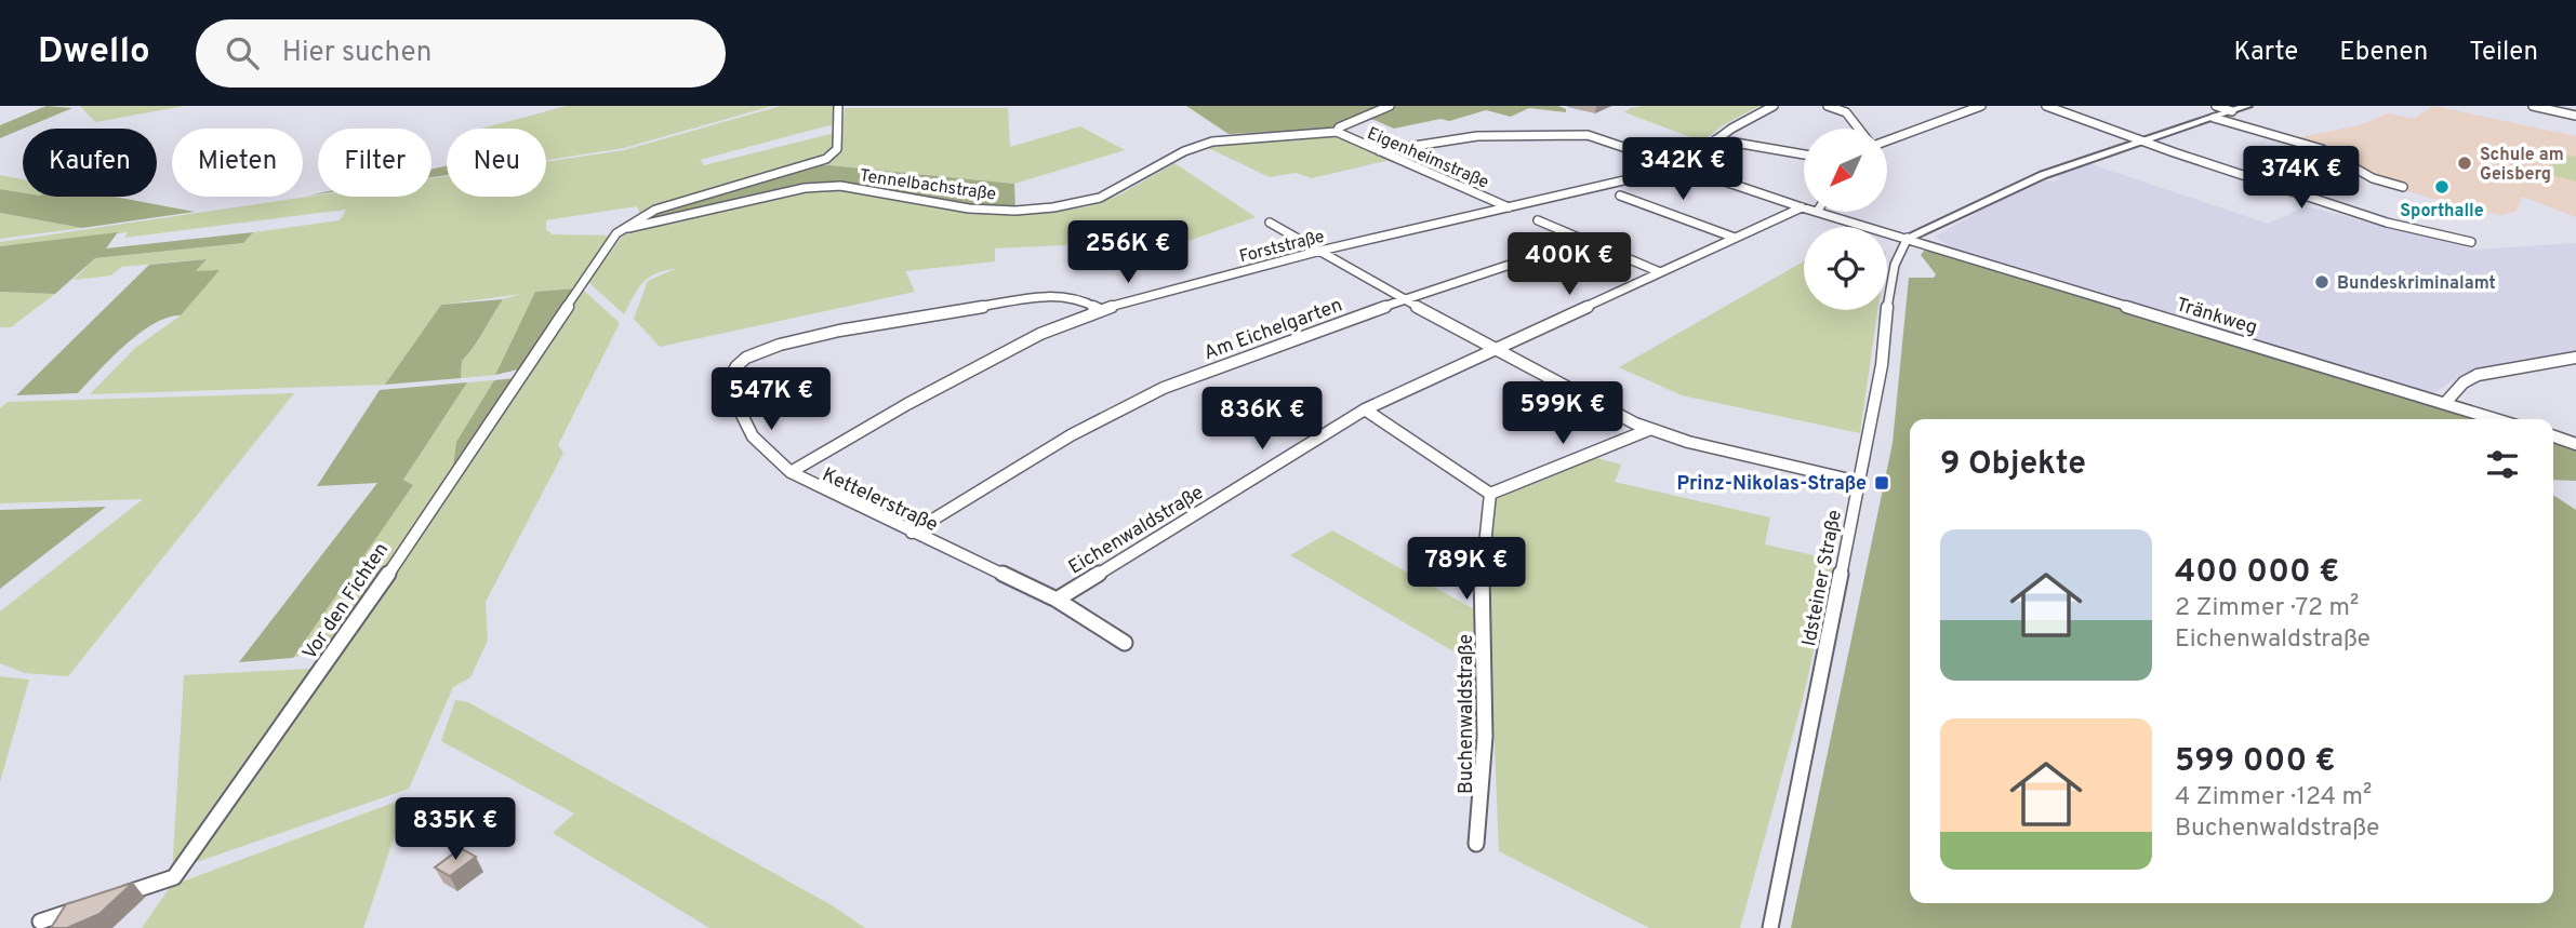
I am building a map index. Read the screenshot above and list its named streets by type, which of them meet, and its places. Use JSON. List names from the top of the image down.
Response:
{
  "streets": {
    "street": [
      "Eigenheimstraße",
      "Tennelbachstraße",
      "Forststraße",
      "Tränkweg",
      "Am Eichelgarten",
      "Kettelerstraße",
      "Eichenwaldstraße",
      "Idsteiner Straße",
      "Vor den Fichten",
      "Buchenwaldstraße"
    ]
  },
  "crossings": [
    ["Eigenheimstraße", "Tennelbachstraße"],
    ["Eigenheimstraße", "Forststraße"],
    ["Eigenheimstraße", "Tränkweg"],
    ["Tennelbachstraße", "Vor den Fichten"],
    ["Forststraße", "Tränkweg"],
    ["Forststraße", "Kettelerstraße"],
    ["Tränkweg", "Eichenwaldstraße"],
    ["Tränkweg", "Idsteiner Straße"],
    ["Am Eichelgarten", "Kettelerstraße"],
    ["Kettelerstraße", "Eichenwaldstraße"]
  ],
  "places": {
    "other": ["Schule am Geisberg", "Sporthalle", "Bundeskriminalamt"],
    "transit": ["Prinz-Nikolas-Straße"]
  },
  "north": "bottom left",
  "page": {
    "header": "Dwello",
    "search": "Hier suchen",
    "nav": ["Karte", "Ebenen", "Teilen"],
    "chip": [
      "Kaufen",
      "Mieten",
      "Filter",
      "Neu"
    ],
    "price": [
      "342K €",
      "374K €",
      "256K €",
      "400K €",
      "547K €",
      "599K €",
      "836K €",
      "789K €",
      "835K €"
    ],
    "heading": "9 Objekte",
    "list": [
      {
        "name": "400 000 €",
        "note": "2 Zimmer · 72 m² · Eichenwaldstraße"
      },
      {
        "name": "599 000 €",
        "note": "4 Zimmer · 124 m² · Buchenwaldstraße"
      }
    ]
  }
}
